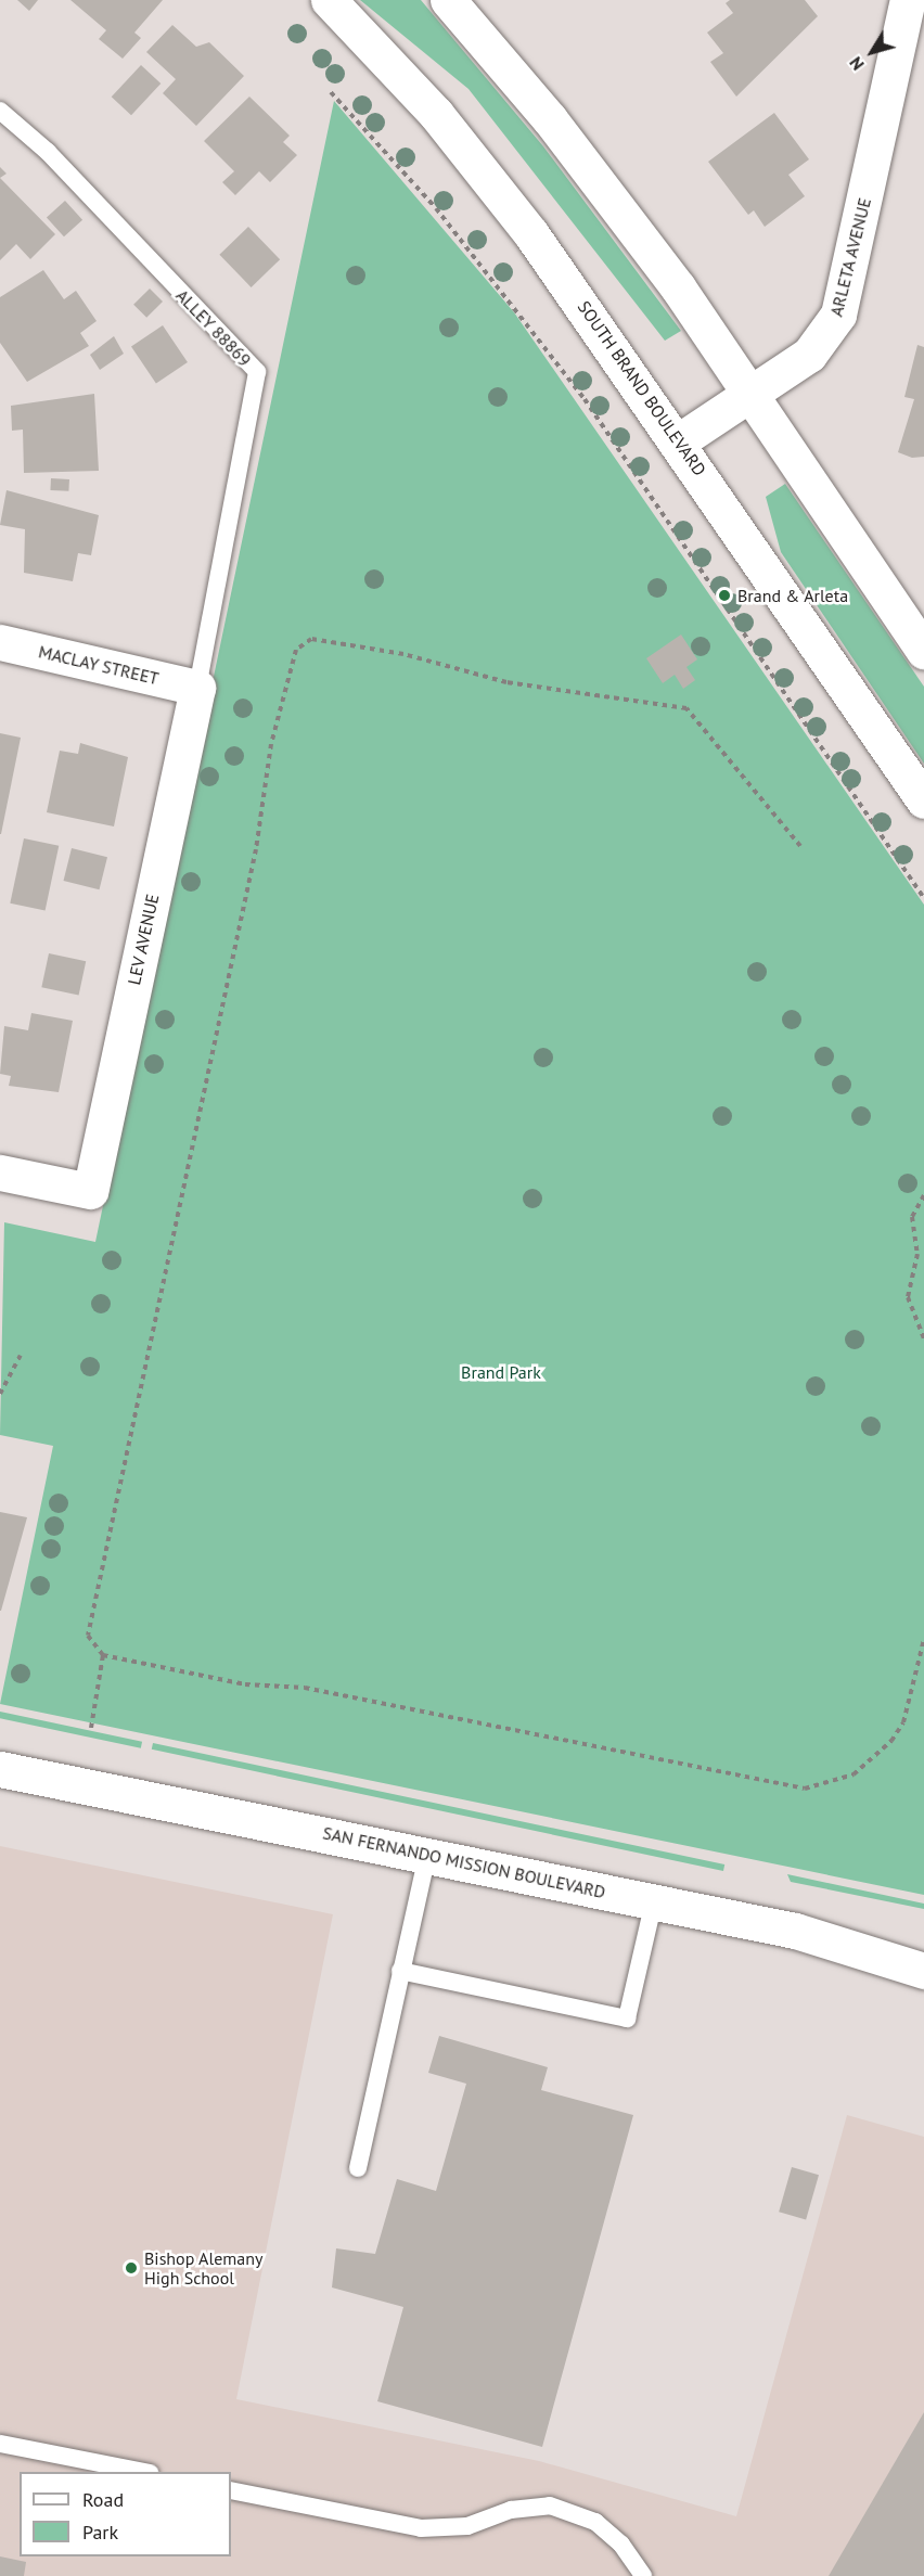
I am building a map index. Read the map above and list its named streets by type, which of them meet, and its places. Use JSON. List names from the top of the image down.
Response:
{
  "streets": {
    "main road": [
      "ARLETA AVENUE",
      "SOUTH BRAND BOULEVARD",
      "MACLAY STREET",
      "LEV AVENUE",
      "SAN FERNANDO MISSION BOULEVARD"
    ],
    "lane": ["ALLEY 88869"]
  },
  "crossings": [
    ["ARLETA AVENUE", "SOUTH BRAND BOULEVARD"],
    ["ALLEY 88869", "MACLAY STREET"],
    ["ALLEY 88869", "LEV AVENUE"],
    ["MACLAY STREET", "LEV AVENUE"]
  ],
  "parks": ["Brand Park"],
  "places": ["Brand & Arleta", "Bishop Alemany High School"],
  "legend": ["Road", "Park"],
  "north": "bottom left"
}
